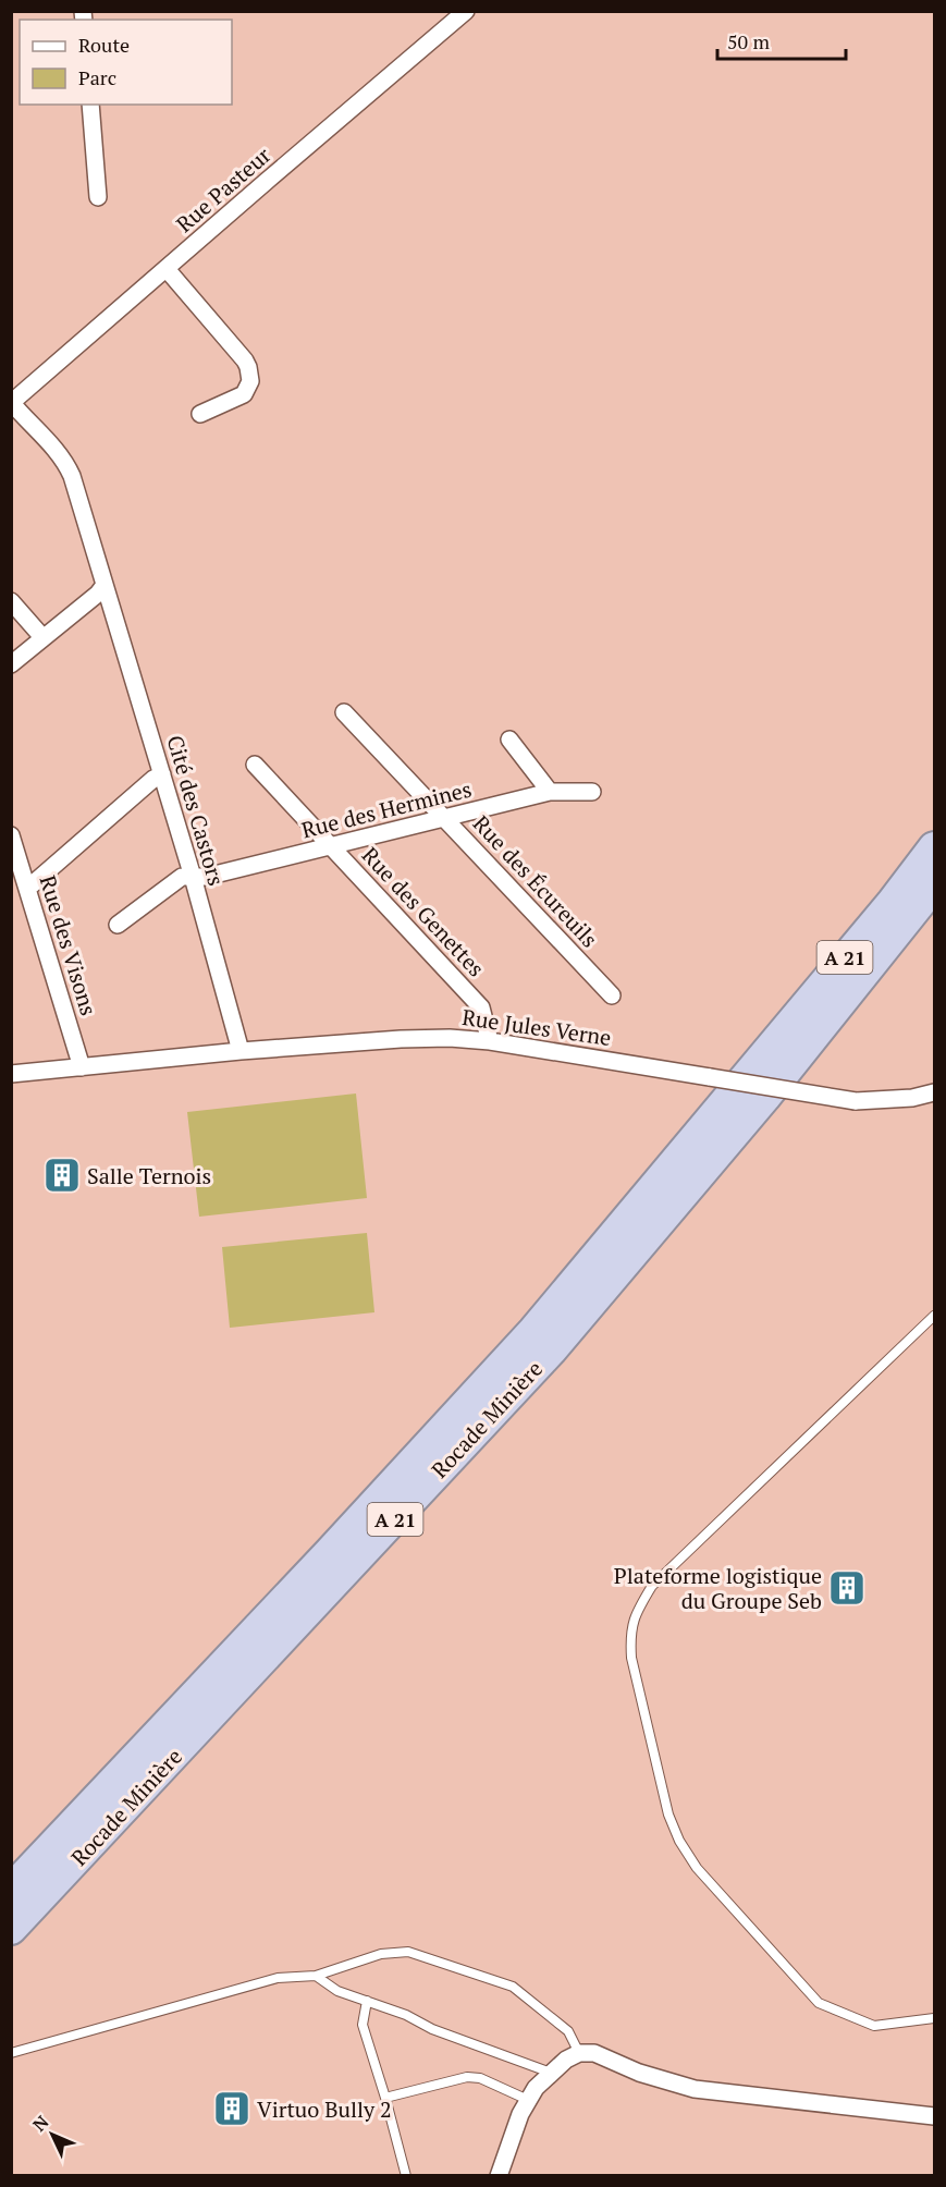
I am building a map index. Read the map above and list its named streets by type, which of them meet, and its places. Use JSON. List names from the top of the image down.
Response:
{
  "streets": {
    "highway": ["A 21", "Rocade Minière"],
    "street": [
      "Rue Pasteur",
      "Rue des Hermines",
      "Cité des Castors",
      "Rue des Écureuils",
      "Rue des Genettes",
      "Rue des Visons",
      "Rue Jules Verne"
    ]
  },
  "crossings": [
    ["Rue Pasteur", "Cité des Castors"],
    ["Rue des Hermines", "Cité des Castors"],
    ["Rue des Hermines", "Rue des Écureuils"],
    ["Rue des Hermines", "Rue des Genettes"],
    ["Cité des Castors", "Rue Jules Verne"],
    ["Rue des Genettes", "Rue Jules Verne"],
    ["Rue des Visons", "Rue Jules Verne"]
  ],
  "places": {
    "building": ["Salle Ternois", "Plateforme logistique du Groupe Seb", "Virtuo Bully 2"]
  },
  "legend": ["Route", "Parc"],
  "scale_bar": "50 m",
  "north": "top left"
}
